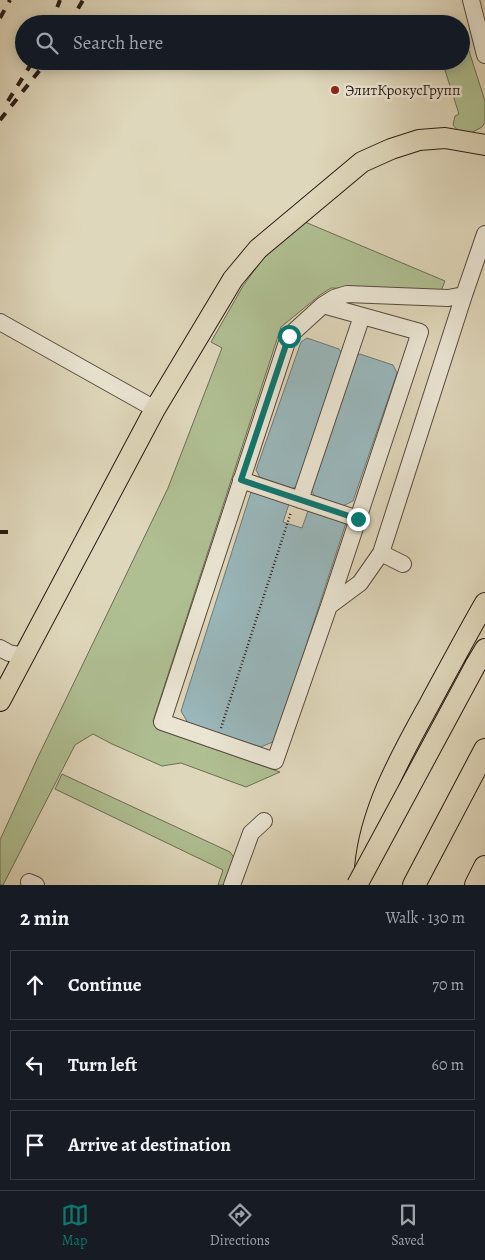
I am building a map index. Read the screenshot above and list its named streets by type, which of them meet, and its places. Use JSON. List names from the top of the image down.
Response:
{
  "places": ["ЭлитКрокусГрупп"],
  "page": {
    "search": "Search here",
    "heading": ["2 min", "Walk · 130 m"],
    "list": [
      ["Continue", "70 m"],
      ["Turn left", "60 m"],
      "Arrive at destination"
    ],
    "nav": ["Map", "Directions", "Saved"]
  }
}
